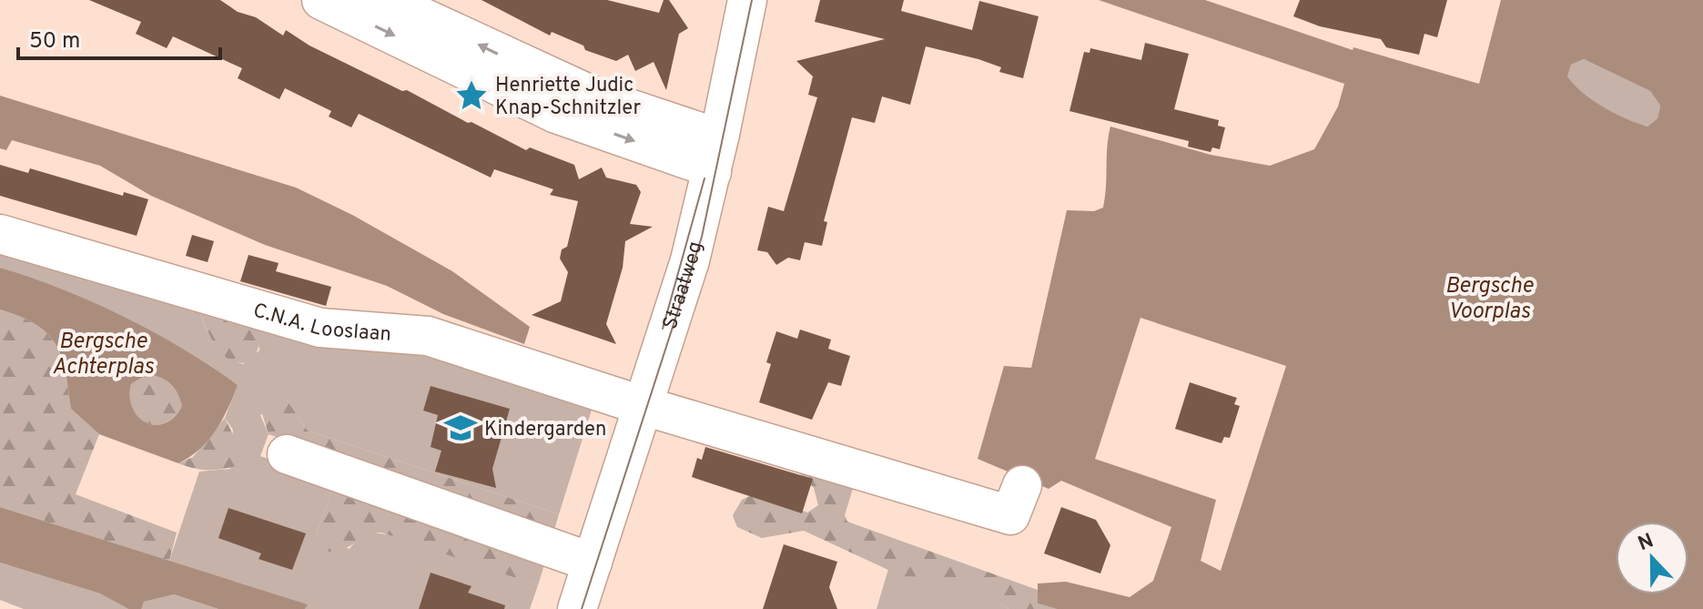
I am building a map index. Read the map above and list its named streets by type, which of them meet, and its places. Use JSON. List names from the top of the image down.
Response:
{
  "streets": {
    "street": ["Straatweg", "C.N.A. Looslaan"]
  },
  "crossings": [
    ["Straatweg", "C.N.A. Looslaan"]
  ],
  "water": ["Bergsche Voorplas", "Bergsche Achterplas"],
  "places": {
    "place": ["Henriette Judic Knap-Schnitzler"],
    "school or university": ["Kindergarden"]
  },
  "scale_bar": "50 m",
  "north": "top"
}
